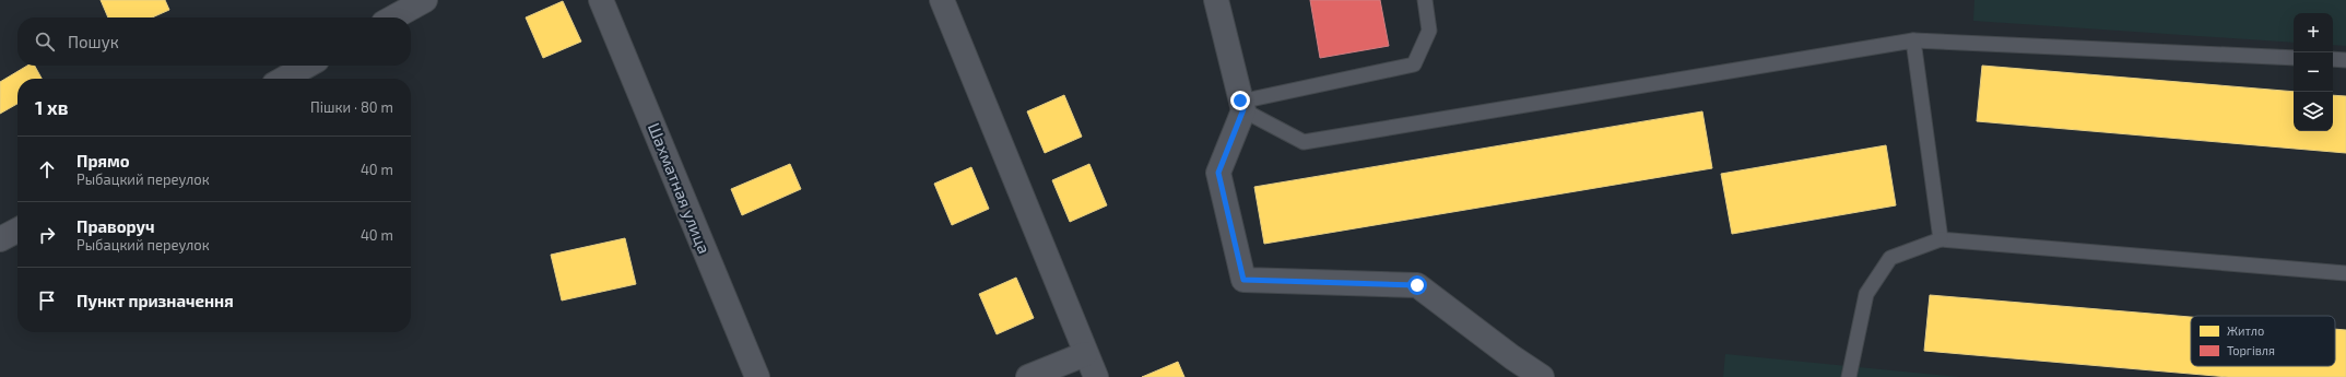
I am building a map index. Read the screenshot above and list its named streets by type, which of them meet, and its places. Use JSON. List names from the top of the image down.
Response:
{
  "streets": {
    "street": ["Шахматная улица"]
  },
  "legend": ["Житло", "Торгівля"],
  "page": {
    "map_buttons": ["+", "−"],
    "search": "Пошук",
    "heading": ["1 хв", "Пішки · 80 m"],
    "list": [
      ["Прямо", "Рыбацкий переулок", "40 m"],
      ["Праворуч", "Рыбацкий переулок", "40 m"],
      "Пункт призначення"
    ]
  }
}
